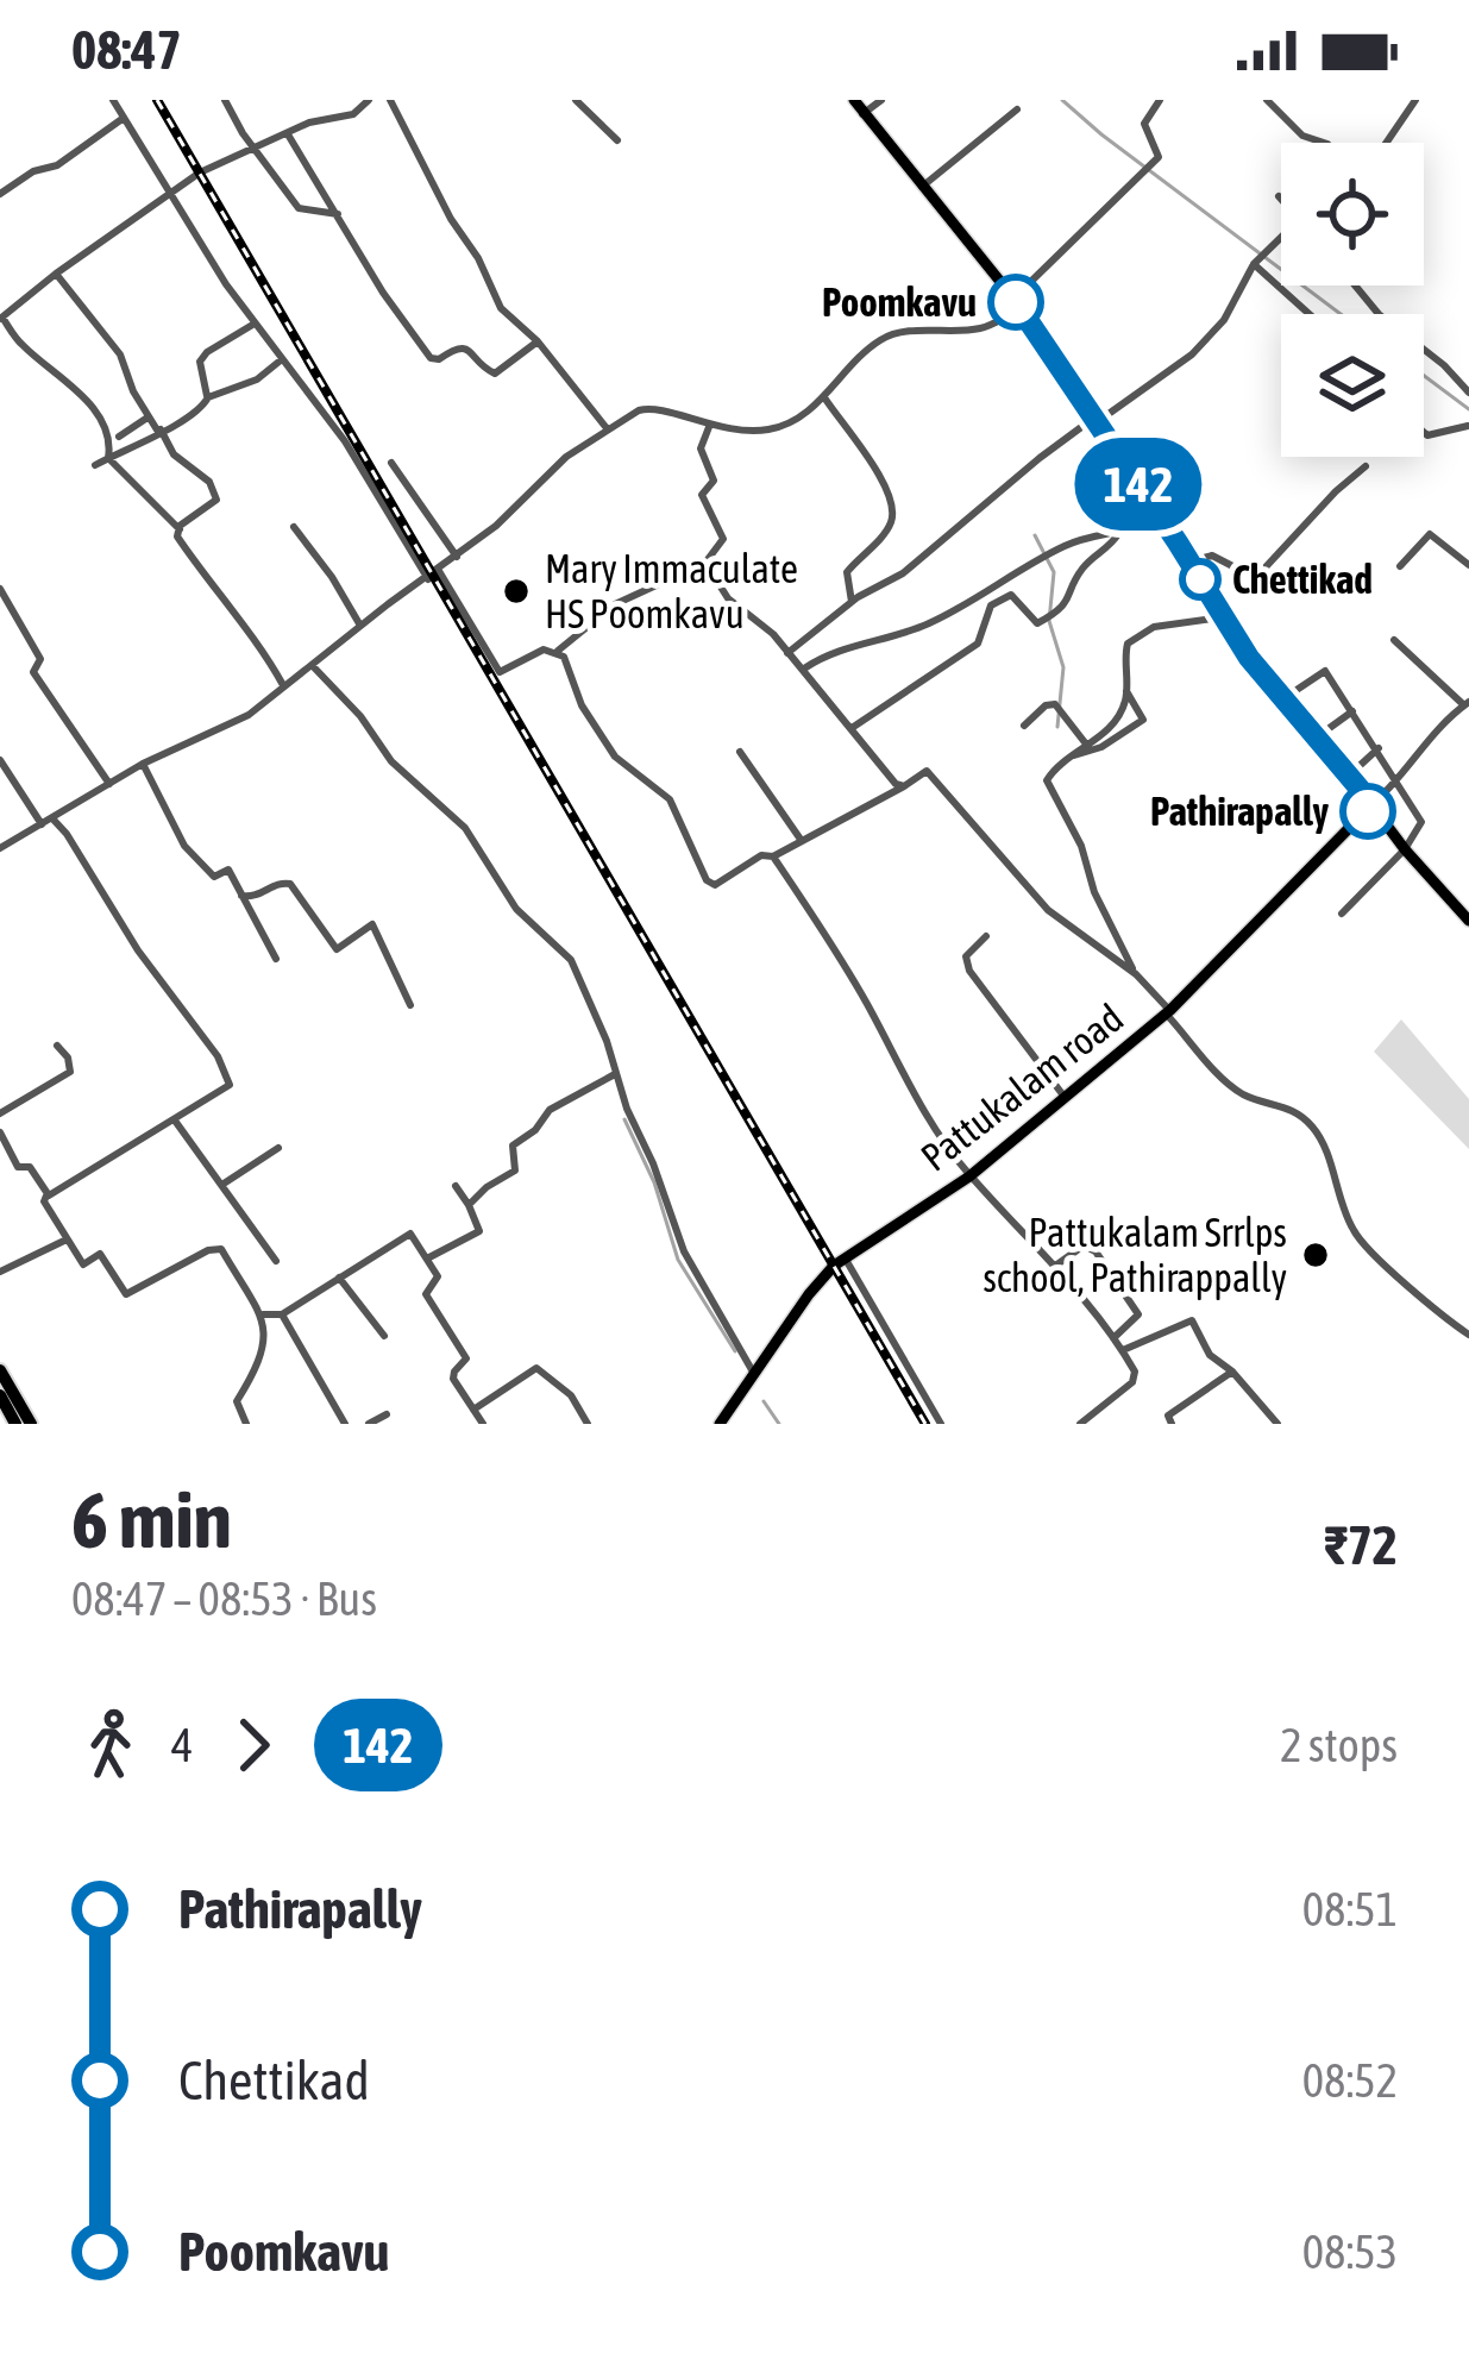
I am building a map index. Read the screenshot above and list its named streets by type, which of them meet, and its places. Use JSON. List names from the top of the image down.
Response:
{
  "streets": {
    "main road": ["Pattukalam road"]
  },
  "places": [
    "Poomkavu",
    "Chettikad",
    "Mary Immaculate HS Poomkavu",
    "Pathirapally",
    "Pattukalam Srrlps school, Pathirappally"
  ],
  "lines": ["bus line 142"],
  "page": {
    "status": "08:47",
    "on_map": "142",
    "heading": ["6 min", "08:47 – 08:53 · Bus", "₹72"],
    "legs": ["4", "142", "2 stops"],
    "list": [
      {
        "name": "Pathirapally",
        "value": "08:51"
      },
      {
        "name": "Chettikad",
        "value": "08:52"
      },
      {
        "name": "Poomkavu",
        "value": "08:53"
      }
    ]
  }
}
